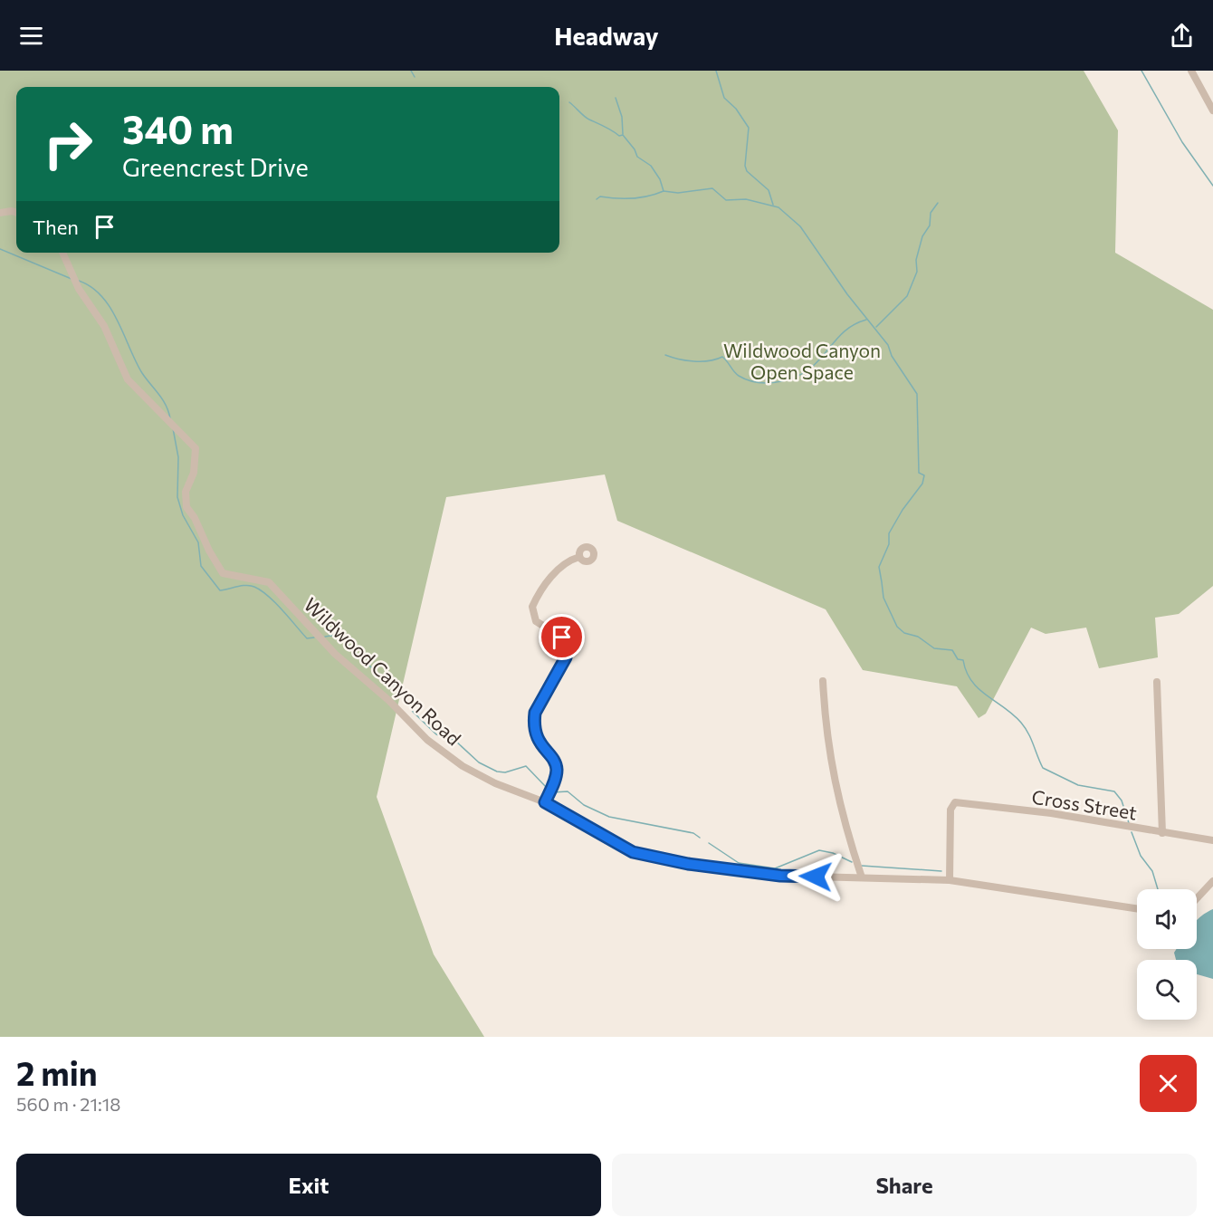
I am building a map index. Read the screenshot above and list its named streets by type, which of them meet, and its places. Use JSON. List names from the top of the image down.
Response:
{
  "streets": {
    "street": ["Wildwood Canyon Road", "Cross Street"]
  },
  "crossings": [
    ["Wildwood Canyon Road", "Cross Street"]
  ],
  "parks": ["Wildwood Canyon Open Space"],
  "page": {
    "header": "Headway",
    "turn": ["340 m", "Greencrest Drive"],
    "then": "Then",
    "heading": ["2 min", "560 m · 21:18"],
    "buttons": ["Exit", "Share"]
  }
}
